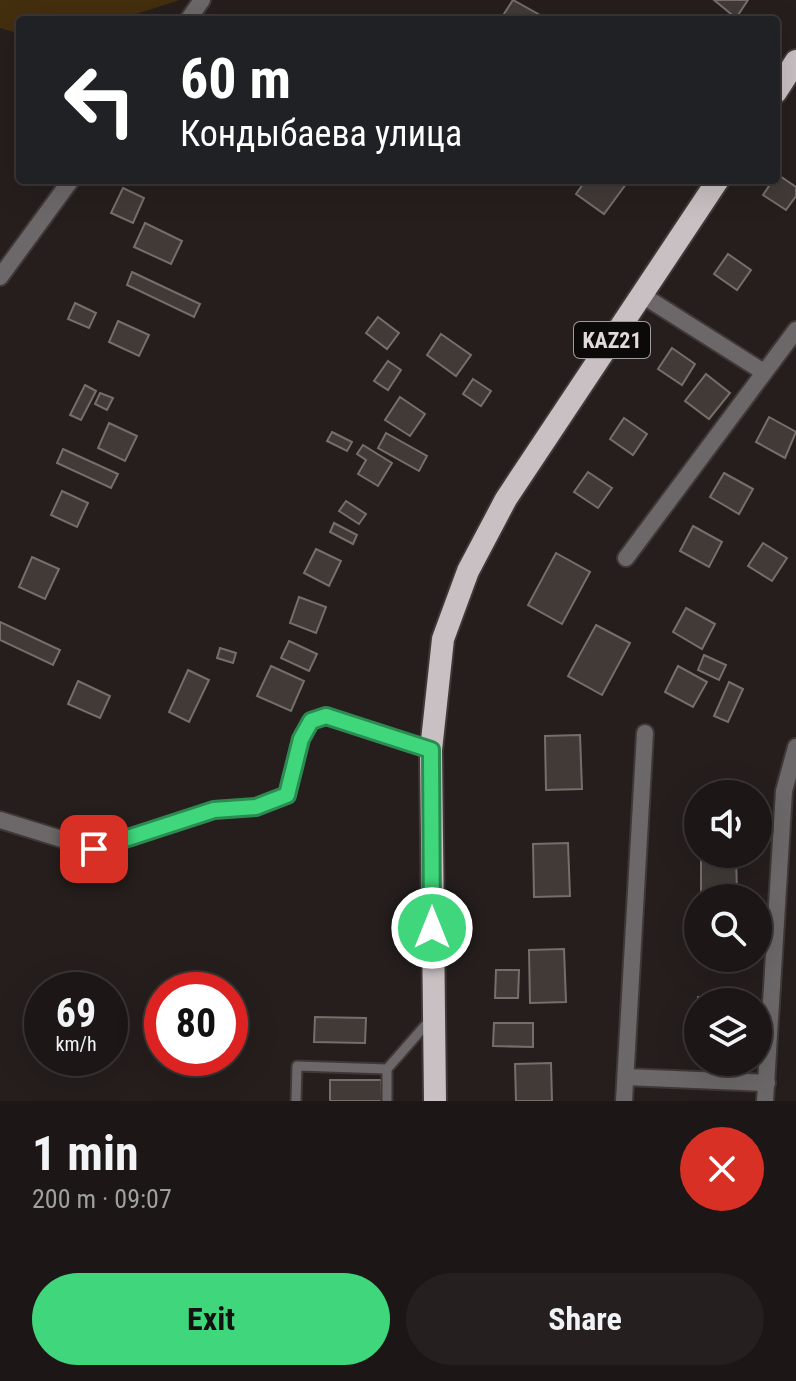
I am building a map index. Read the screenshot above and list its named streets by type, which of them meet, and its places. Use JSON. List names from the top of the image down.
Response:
{
  "streets": {
    "highway": ["KAZ21"]
  },
  "page": {
    "turn": ["60 m", "Кондыбаева улица"],
    "speed": "69 km/h",
    "limit": "80",
    "heading": ["1 min", "200 m · 09:07"],
    "buttons": ["Exit", "Share"]
  }
}
